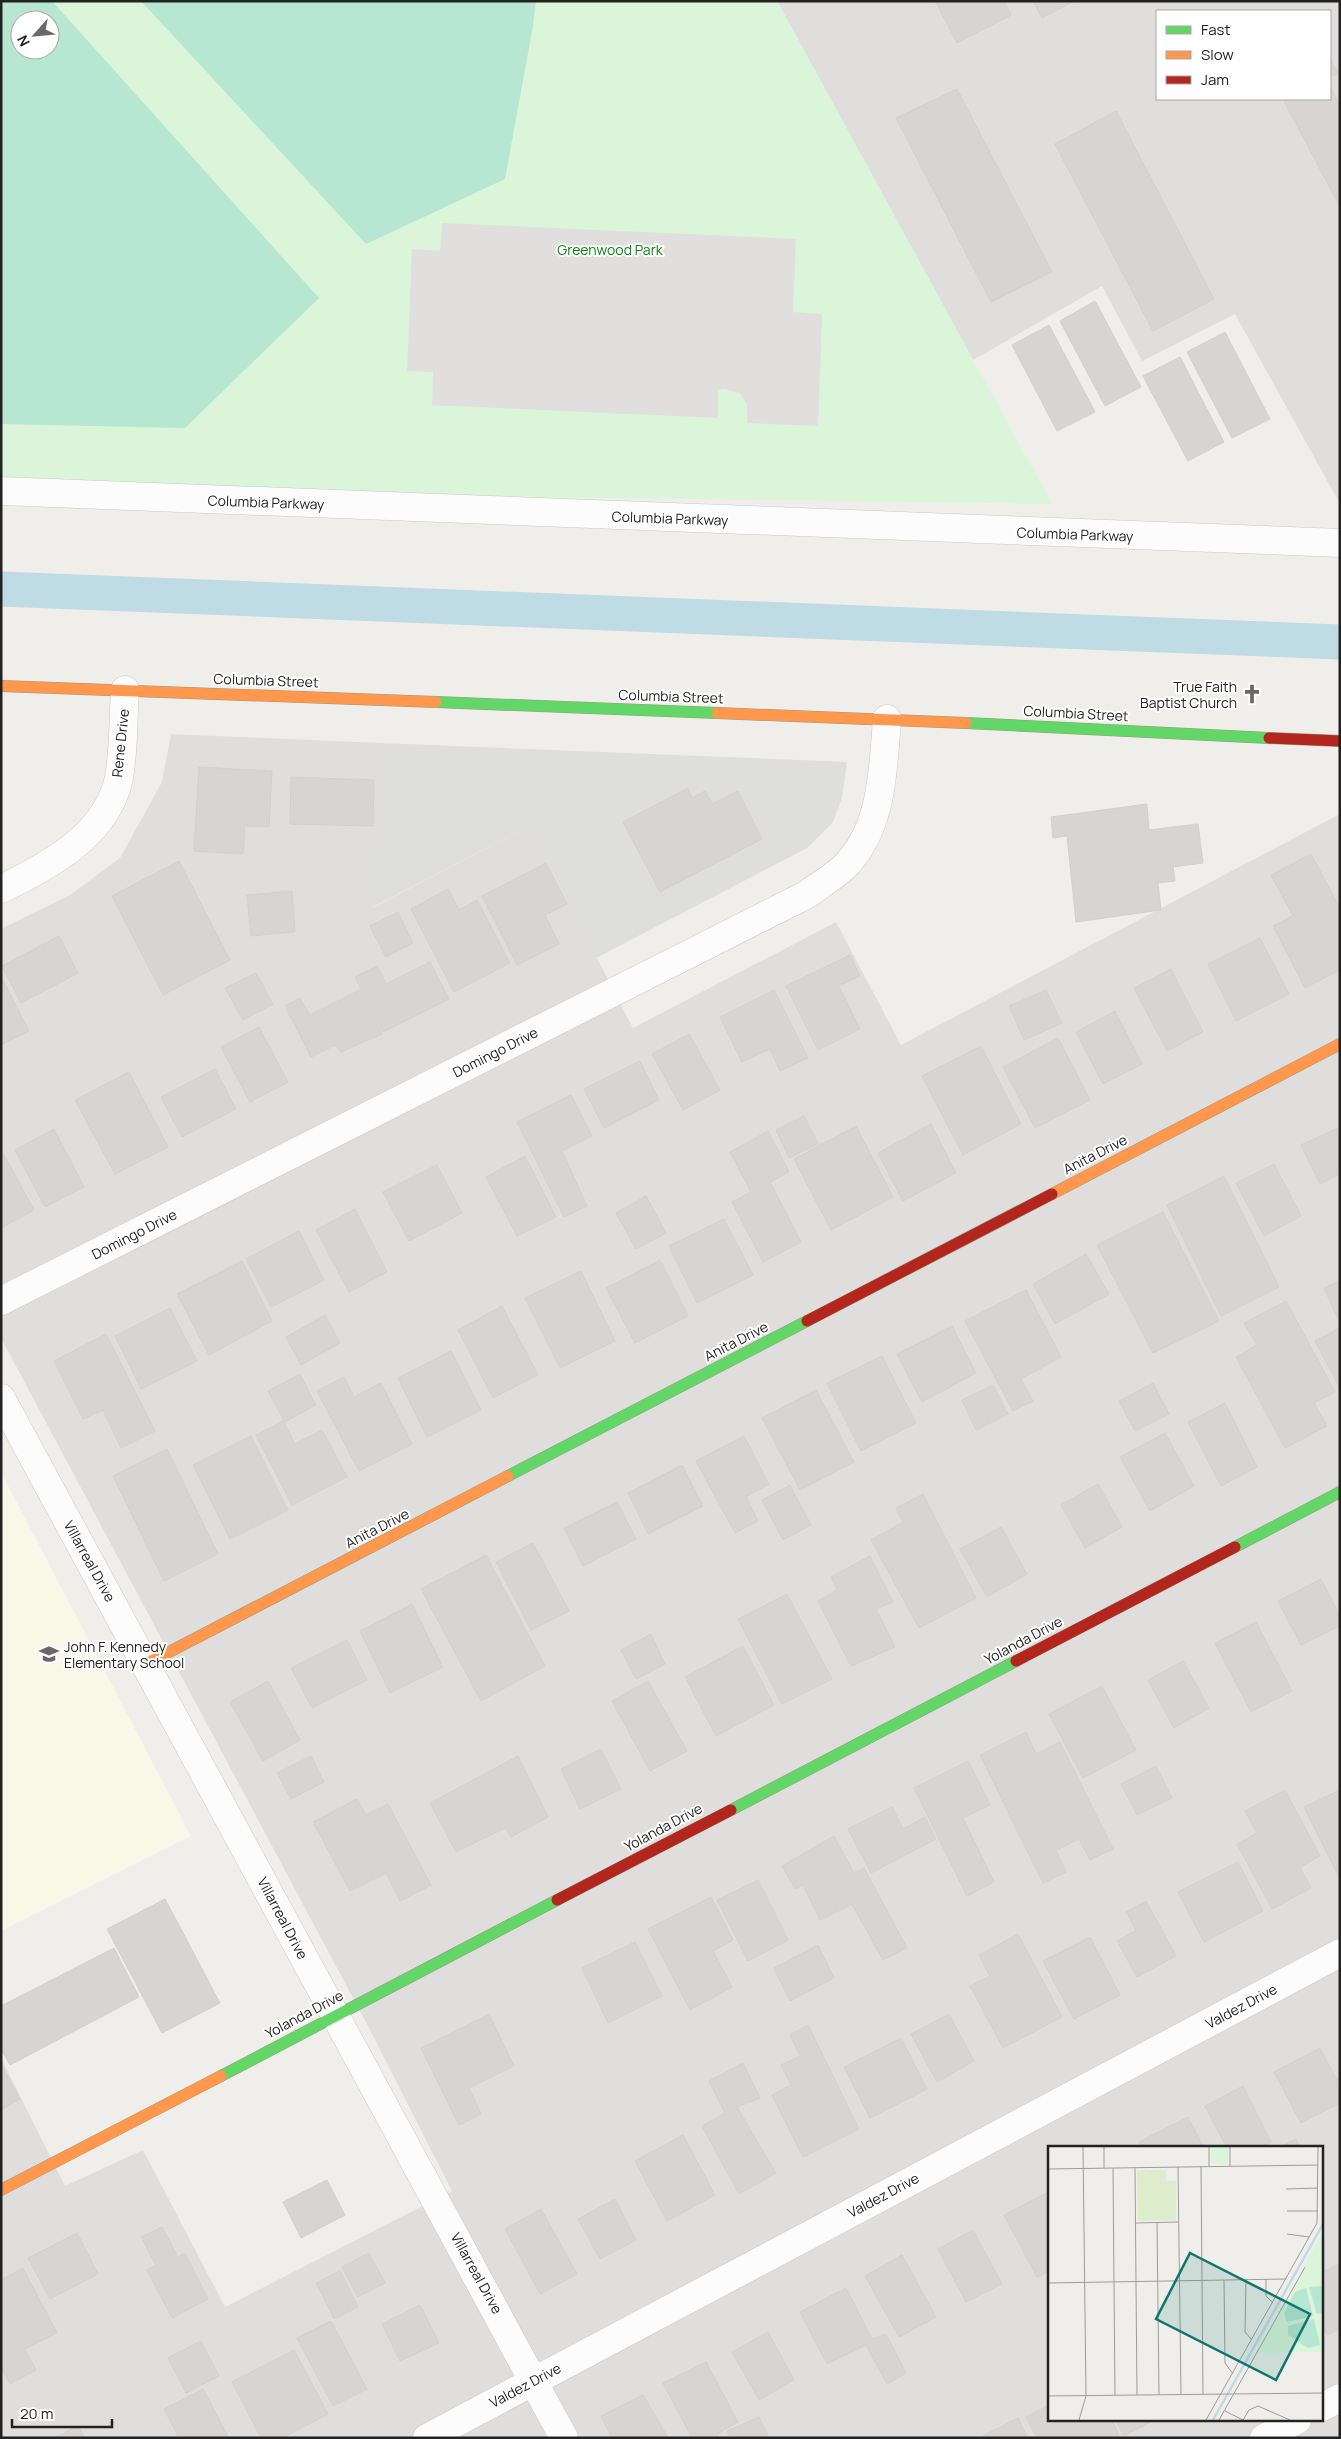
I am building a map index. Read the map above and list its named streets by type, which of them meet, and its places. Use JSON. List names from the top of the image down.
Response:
{
  "streets": {
    "street": [
      "Columbia Parkway",
      "Columbia Street",
      "Rene Drive",
      "Domingo Drive",
      "Anita Drive",
      "Villarreal Drive",
      "Yolanda Drive",
      "Valdez Drive"
    ]
  },
  "crossings": [
    ["Columbia Street", "Rene Drive"],
    ["Columbia Street", "Domingo Drive"],
    ["Anita Drive", "Villarreal Drive"],
    ["Villarreal Drive", "Yolanda Drive"],
    ["Villarreal Drive", "Valdez Drive"]
  ],
  "parks": ["Greenwood Park"],
  "places": {
    "church": ["True Faith Baptist Church"],
    "school or university": ["John F. Kennedy Elementary School"]
  },
  "legend": ["Fast", "Slow", "Jam"],
  "scale_bar": "20 m",
  "north": "bottom left"
}
